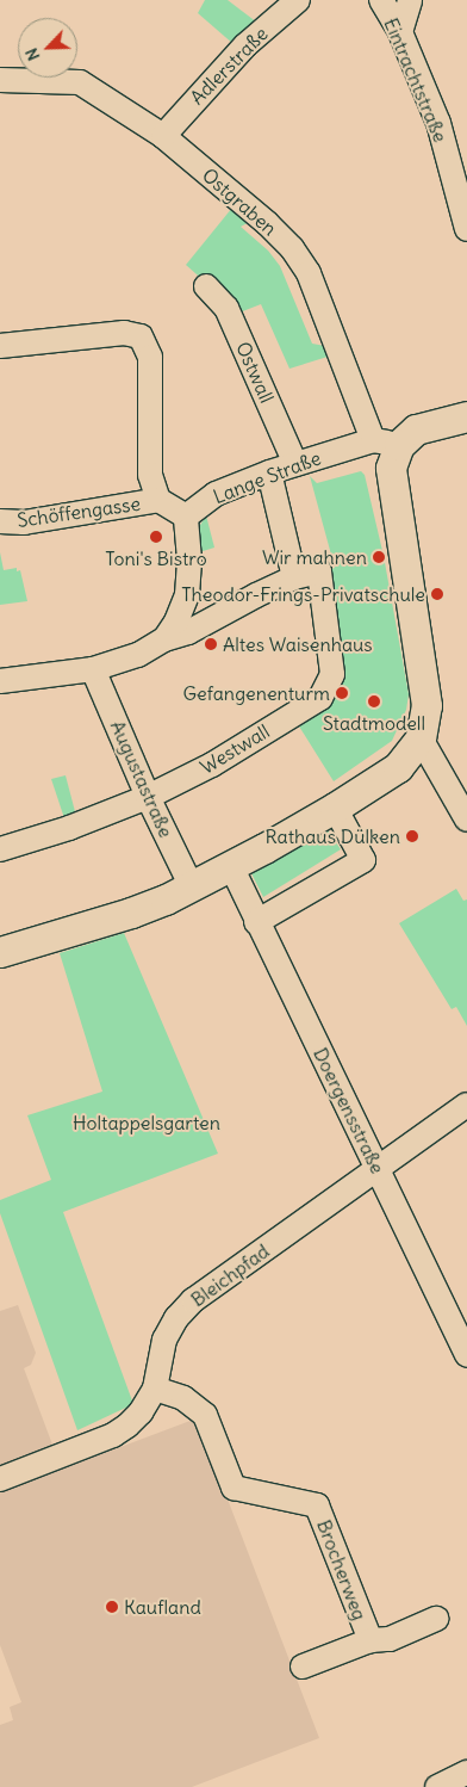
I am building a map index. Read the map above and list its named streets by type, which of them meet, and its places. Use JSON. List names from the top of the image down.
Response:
{
  "streets": {
    "main road": ["Lange Straße"],
    "street": [
      "Adlerstraße",
      "Eintrachtstraße",
      "Ostgraben",
      "Ostwall",
      "Schöffengasse",
      "Westwall",
      "Augustastraße",
      "Doergensstraße",
      "Bleichpfad",
      "Brocherweg"
    ]
  },
  "crossings": [
    ["Adlerstraße", "Ostgraben"],
    ["Ostgraben", "Lange Straße"],
    ["Ostwall", "Lange Straße"],
    ["Westwall", "Augustastraße"],
    ["Doergensstraße", "Bleichpfad"],
    ["Bleichpfad", "Brocherweg"]
  ],
  "parks": ["Holtappelsgarten"],
  "places": [
    "Toni's Bistro",
    "Wir mahnen",
    "Theodor-Frings-Privatschule",
    "Altes Waisenhaus",
    "Gefangenenturm",
    "Stadtmodell",
    "Rathaus Dülken",
    "Kaufland"
  ],
  "north": "bottom left"
}
